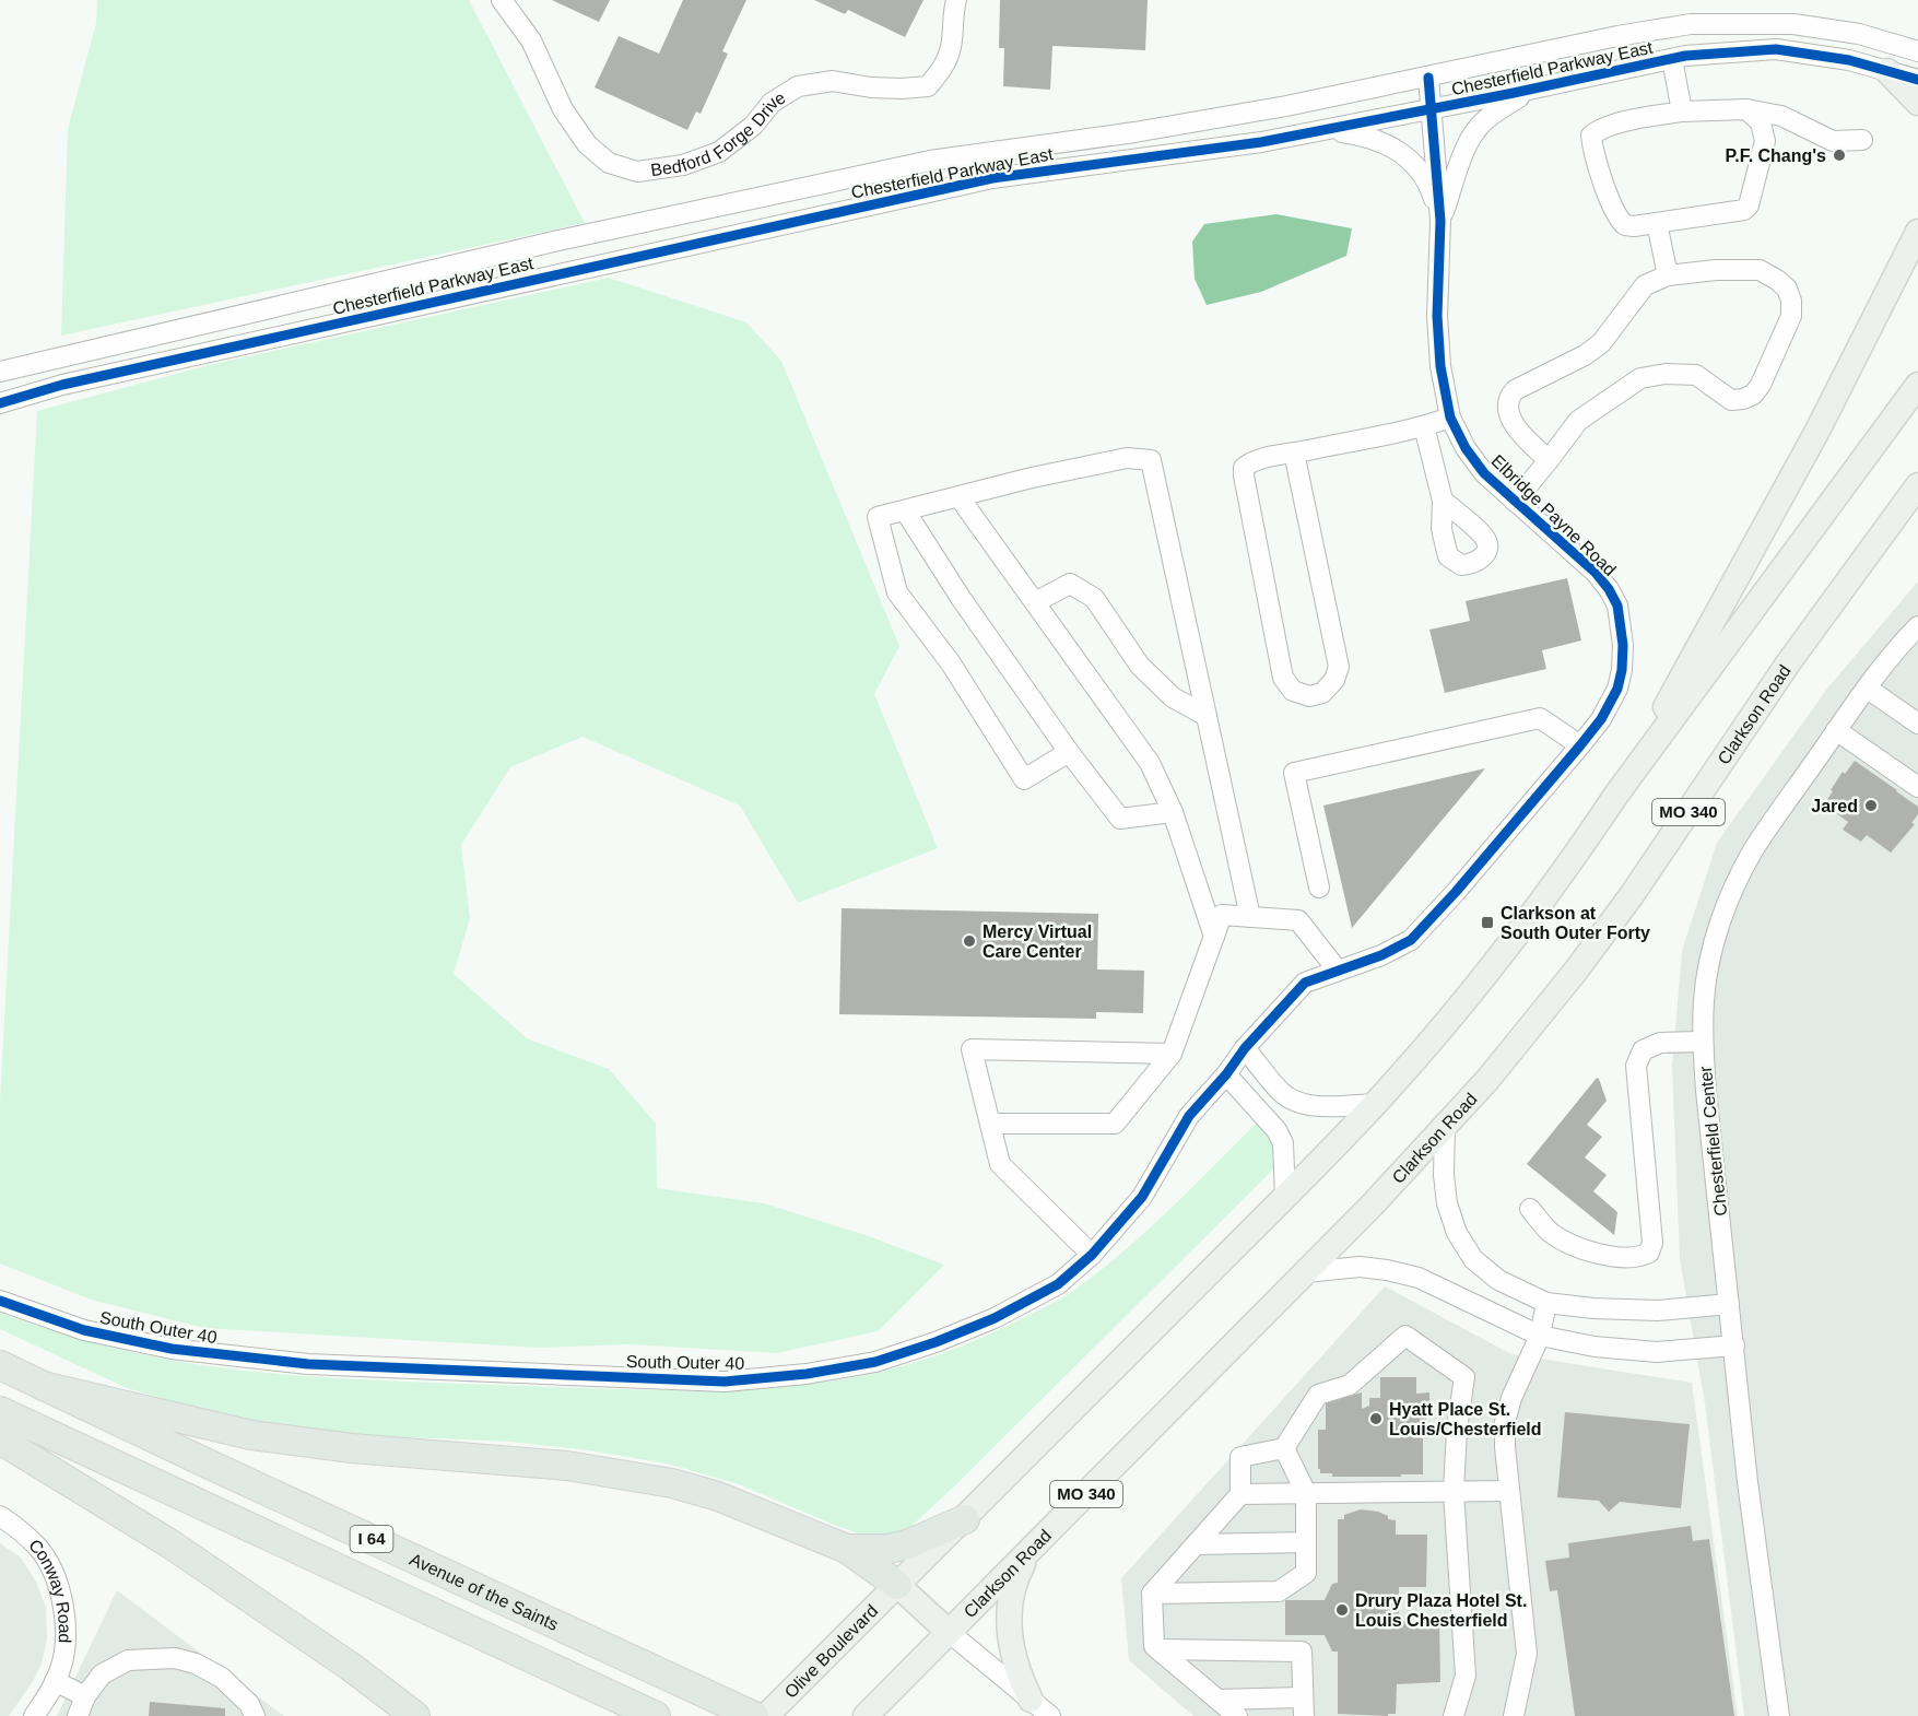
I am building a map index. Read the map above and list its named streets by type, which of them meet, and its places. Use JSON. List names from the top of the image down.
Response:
{
  "streets": {
    "highway": ["I 64", "Avenue of the Saints"],
    "main road": ["Clarkson Road", "MO 340", "Olive Boulevard"],
    "street": [
      "Chesterfield Parkway East",
      "Bedford Forge Drive",
      "Elbridge Payne Road",
      "Chesterfield Center",
      "South Outer 40",
      "Conway Road"
    ]
  },
  "crossings": [
    ["Chesterfield Parkway East", "Elbridge Payne Road"],
    ["Elbridge Payne Road", "South Outer 40"]
  ],
  "places": {
    "other": [
      "P.F. Chang's",
      "Jared",
      "Mercy Virtual Care Center",
      "Hyatt Place St. Louis/Chesterfield",
      "Drury Plaza Hotel St. Louis Chesterfield"
    ],
    "transit": ["Clarkson at South Outer Forty"]
  }
}
